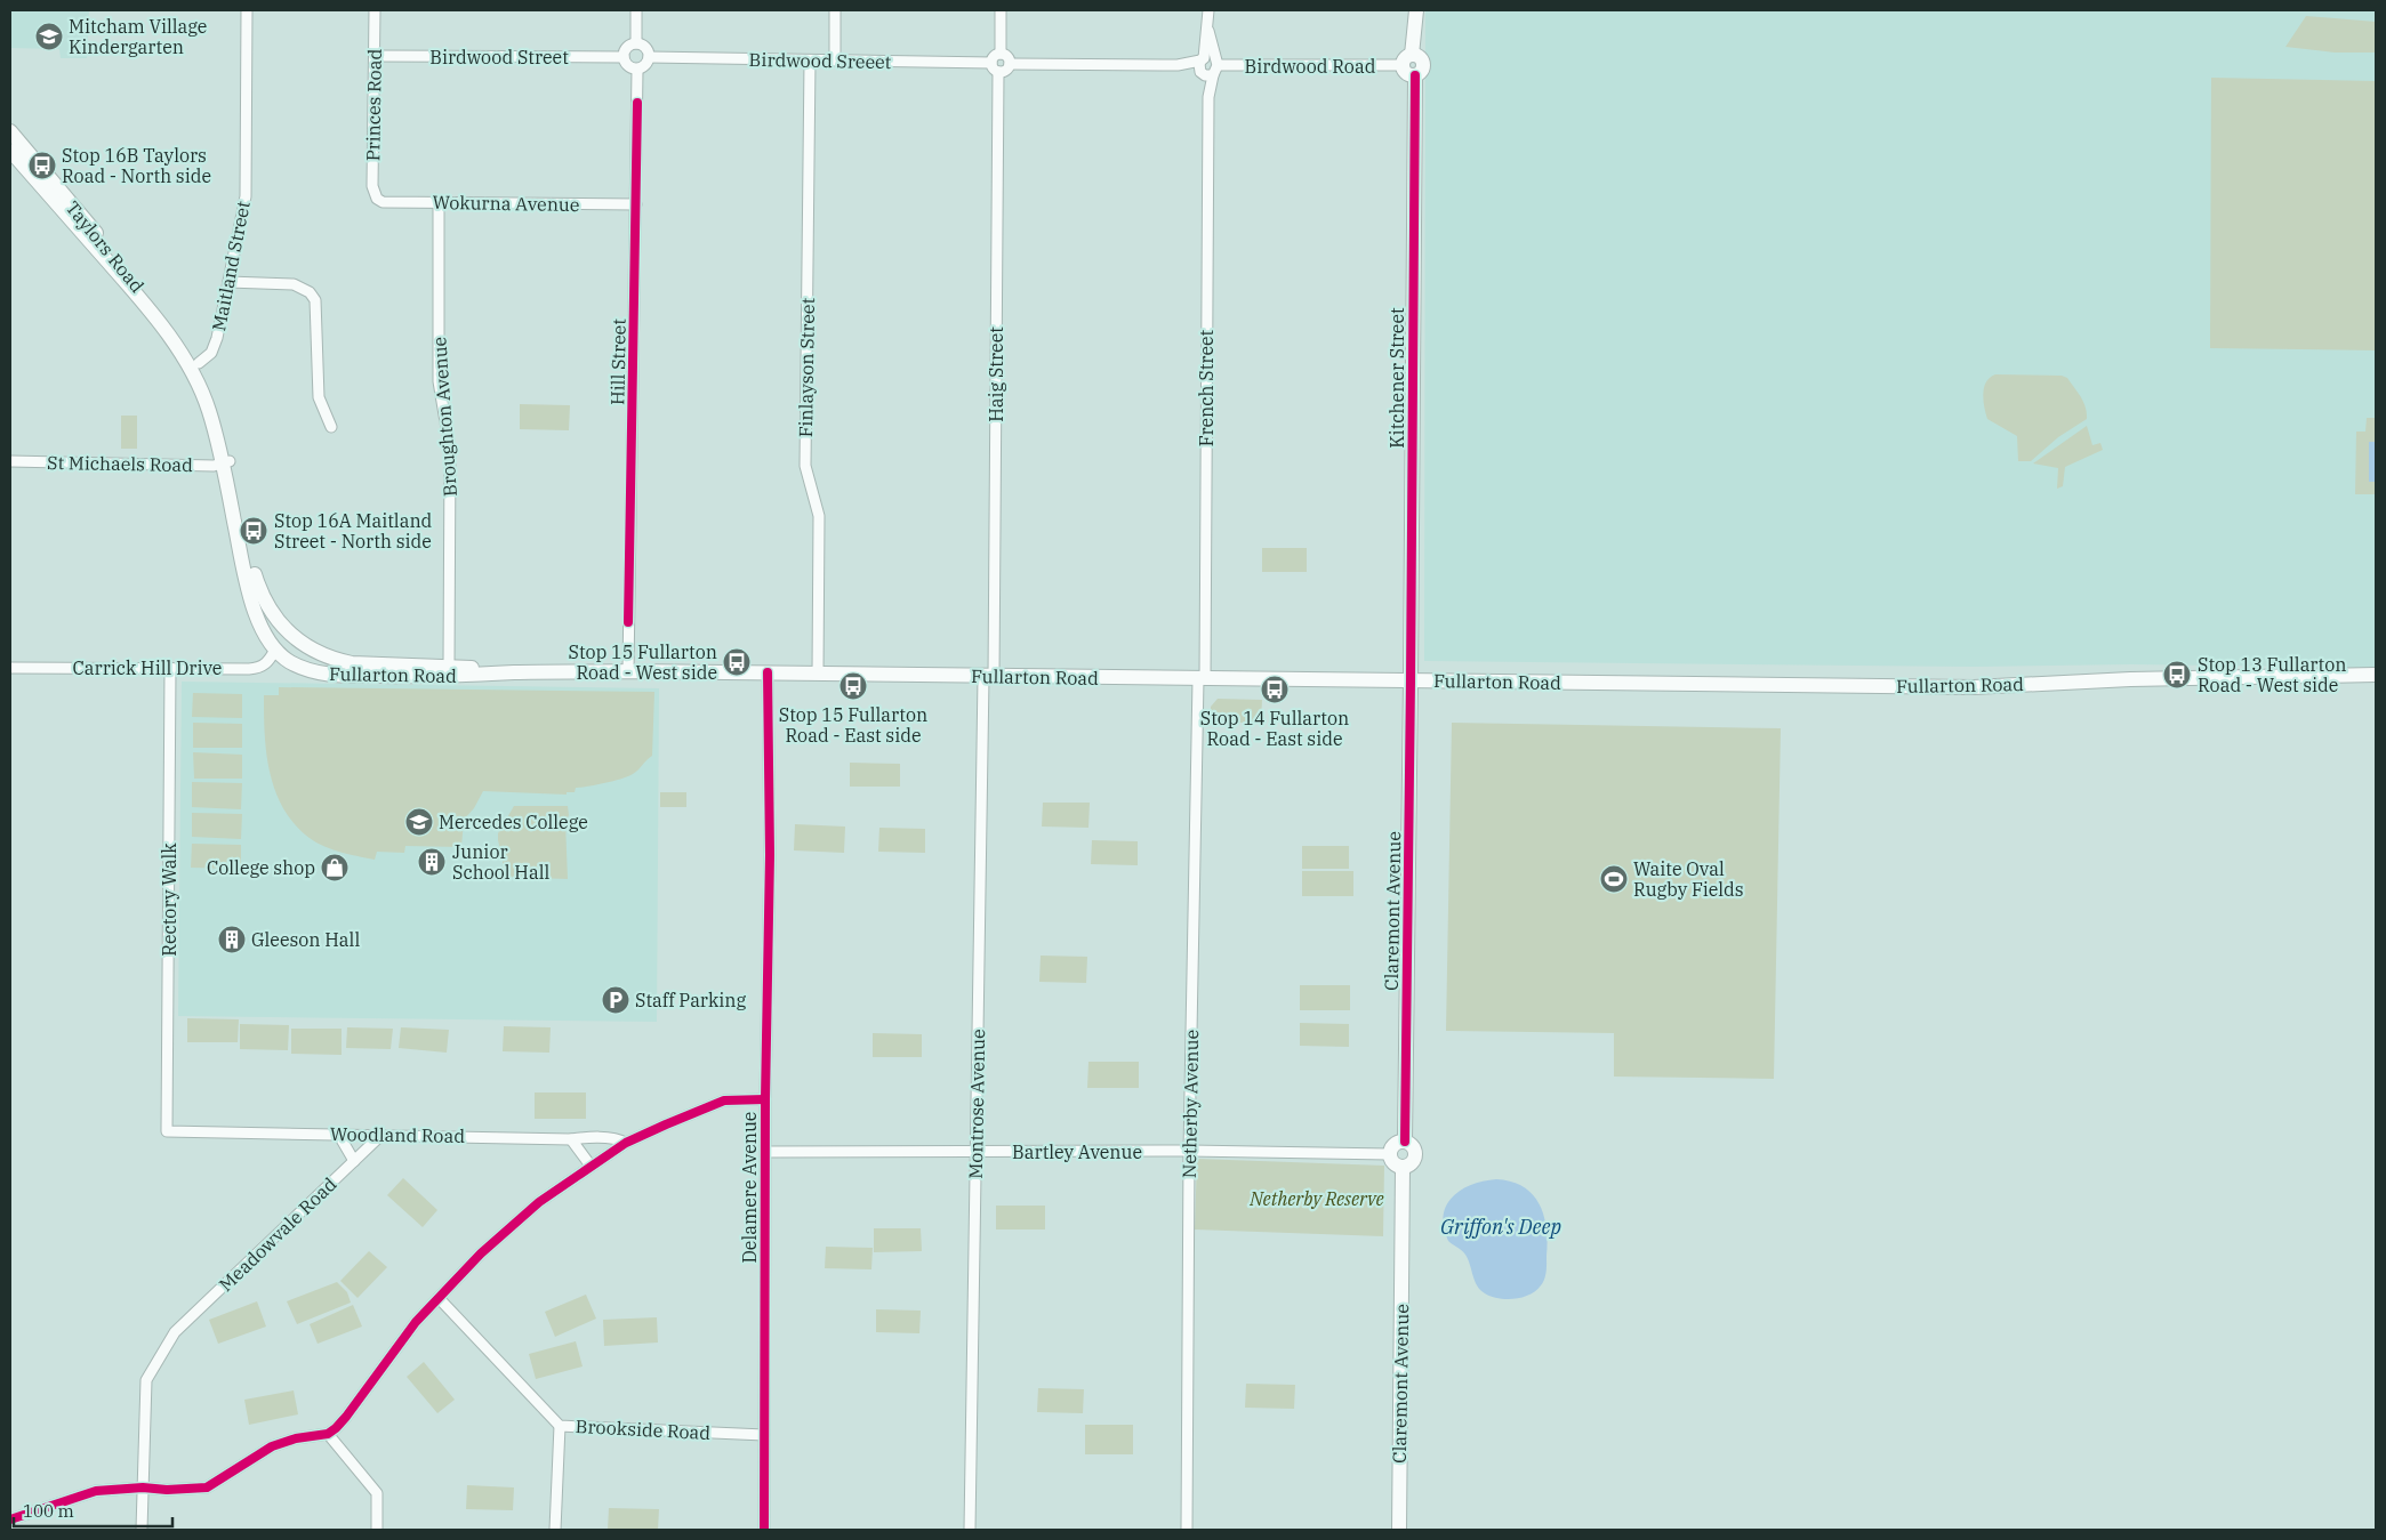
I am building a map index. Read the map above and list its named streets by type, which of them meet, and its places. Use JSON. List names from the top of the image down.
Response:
{
  "streets": {
    "main road": [
      "Taylors Road",
      "Kitchener Street",
      "Fullarton Road",
      "Claremont Avenue"
    ],
    "street": [
      "Birdwood Street",
      "Birdwood Sreeet",
      "Birdwood Road",
      "Princes Road",
      "Wokurna Avenue",
      "Maitland Street",
      "Hill Street",
      "Finlayson Street",
      "Haig Street",
      "French Street",
      "Broughton Avenue",
      "St Michaels Road",
      "Carrick Hill Drive",
      "Rectory Walk",
      "Montrose Avenue",
      "Netherby Avenue",
      "Woodland Road",
      "Bartley Avenue",
      "Delamere Avenue",
      "Meadowvale Road",
      "Brookside Road"
    ]
  },
  "crossings": [
    ["Birdwood Street", "Birdwood Sreeet"],
    ["Birdwood Street", "Princes Road"],
    ["Birdwood Street", "Hill Street"],
    ["Birdwood Sreeet", "Birdwood Road"],
    ["Birdwood Sreeet", "Hill Street"],
    ["Birdwood Sreeet", "Finlayson Street"],
    ["Birdwood Sreeet", "Haig Street"],
    ["Birdwood Road", "Haig Street"],
    ["Birdwood Road", "Kitchener Street"],
    ["Birdwood Road", "French Street"],
    ["Princes Road", "Wokurna Avenue"],
    ["Wokurna Avenue", "Hill Street"],
    ["Wokurna Avenue", "Broughton Avenue"],
    ["Taylors Road", "Maitland Street"],
    ["Taylors Road", "St Michaels Road"],
    ["Hill Street", "Fullarton Road"],
    ["Finlayson Street", "Fullarton Road"],
    ["Haig Street", "Fullarton Road"],
    ["Haig Street", "Montrose Avenue"],
    ["Kitchener Street", "Fullarton Road"],
    ["Kitchener Street", "Claremont Avenue"],
    ["French Street", "Fullarton Road"],
    ["French Street", "Netherby Avenue"],
    ["Broughton Avenue", "Fullarton Road"],
    ["Carrick Hill Drive", "Fullarton Road"],
    ["Carrick Hill Drive", "Rectory Walk"],
    ["Fullarton Road", "Claremont Avenue"],
    ["Fullarton Road", "Montrose Avenue"],
    ["Fullarton Road", "Netherby Avenue"],
    ["Fullarton Road", "Delamere Avenue"],
    ["Rectory Walk", "Woodland Road"],
    ["Claremont Avenue", "Bartley Avenue"],
    ["Montrose Avenue", "Bartley Avenue"],
    ["Netherby Avenue", "Bartley Avenue"],
    ["Woodland Road", "Meadowvale Road"],
    ["Bartley Avenue", "Delamere Avenue"],
    ["Delamere Avenue", "Brookside Road"]
  ],
  "water": ["Griffon's Deep"],
  "parks": ["Netherby Reserve"],
  "places": {
    "school or university": ["Mitcham Village Kindergarten", "Mercedes College"],
    "bus stop": [
      "Stop 16B Taylors Road - North side",
      "Stop 16A Maitland Street - North side",
      "Stop 15 Fullarton Road - West side",
      "Stop 13 Fullarton Road - West side",
      "Stop 15 Fullarton Road - East side",
      "Stop 14 Fullarton Road - East side"
    ],
    "building": ["Junior School Hall", "Gleeson Hall"],
    "shop": ["College shop"],
    "sports": ["Waite Oval Rugby Fields"],
    "parking": ["Staff Parking"]
  },
  "scale_bar": "100 m"
}
